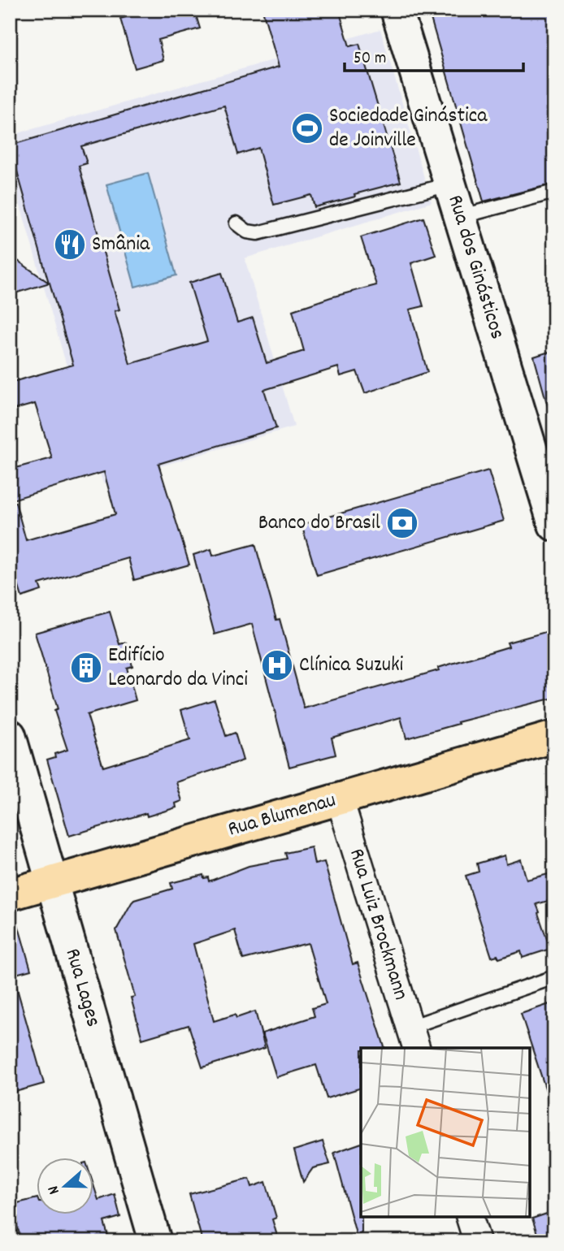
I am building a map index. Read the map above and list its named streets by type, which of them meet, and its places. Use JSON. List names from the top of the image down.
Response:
{
  "streets": {
    "main road": ["Rua Blumenau"],
    "street": ["Rua dos Ginásticos", "Rua Luiz Brockmann", "Rua Lages"]
  },
  "crossings": [
    ["Rua Blumenau", "Rua Luiz Brockmann"],
    ["Rua Blumenau", "Rua Lages"]
  ],
  "places": {
    "sports": ["Sociedade Ginástica de Joinville"],
    "restaurant": ["Smânia"],
    "bank": ["Banco do Brasil"],
    "hospital": ["Clínica Suzuki"],
    "building": ["Edifício Leonardo da Vinci"]
  },
  "scale_bar": "50 m",
  "north": "left"
}
